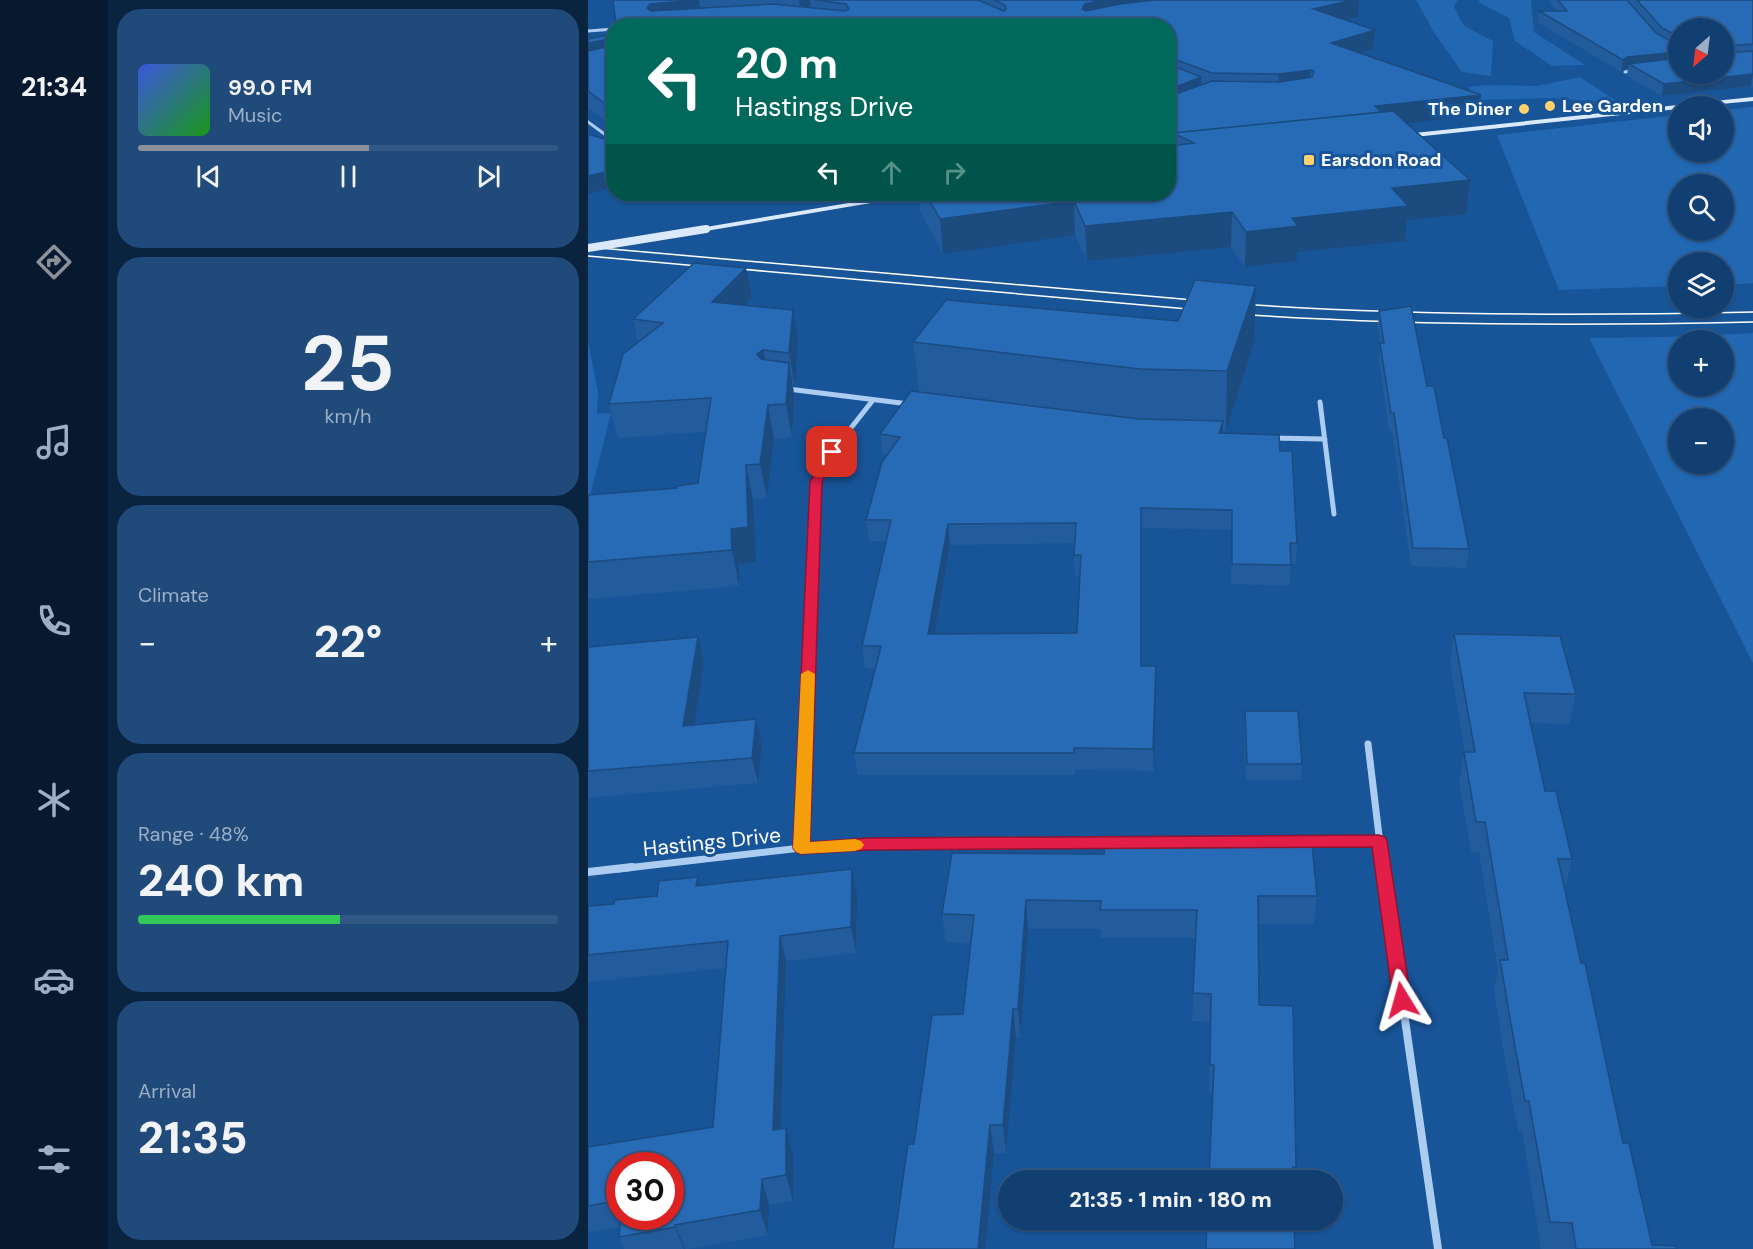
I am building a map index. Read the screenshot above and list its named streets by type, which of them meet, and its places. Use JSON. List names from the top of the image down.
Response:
{
  "streets": {
    "street": ["Hastings Drive"]
  },
  "places": {
    "other": ["Lee Garden", "The Diner"],
    "transit": ["Earsdon Road"]
  },
  "north": "bottom left",
  "page": {
    "tabs": "21:34",
    "map_buttons": ["+", "−"],
    "turn": ["20 m", "Hastings Drive"],
    "song": ["99.0 FM", "Music"],
    "tile": [
      ["25", "km/h"],
      "Climate",
      ["Range · 48%", "240 km"],
      ["Arrival", "21:35"]
    ],
    "heat": ["−", "22°", "+"],
    "limit": "30",
    "trip": "21:35 · 1 min · 180 m"
  }
}
